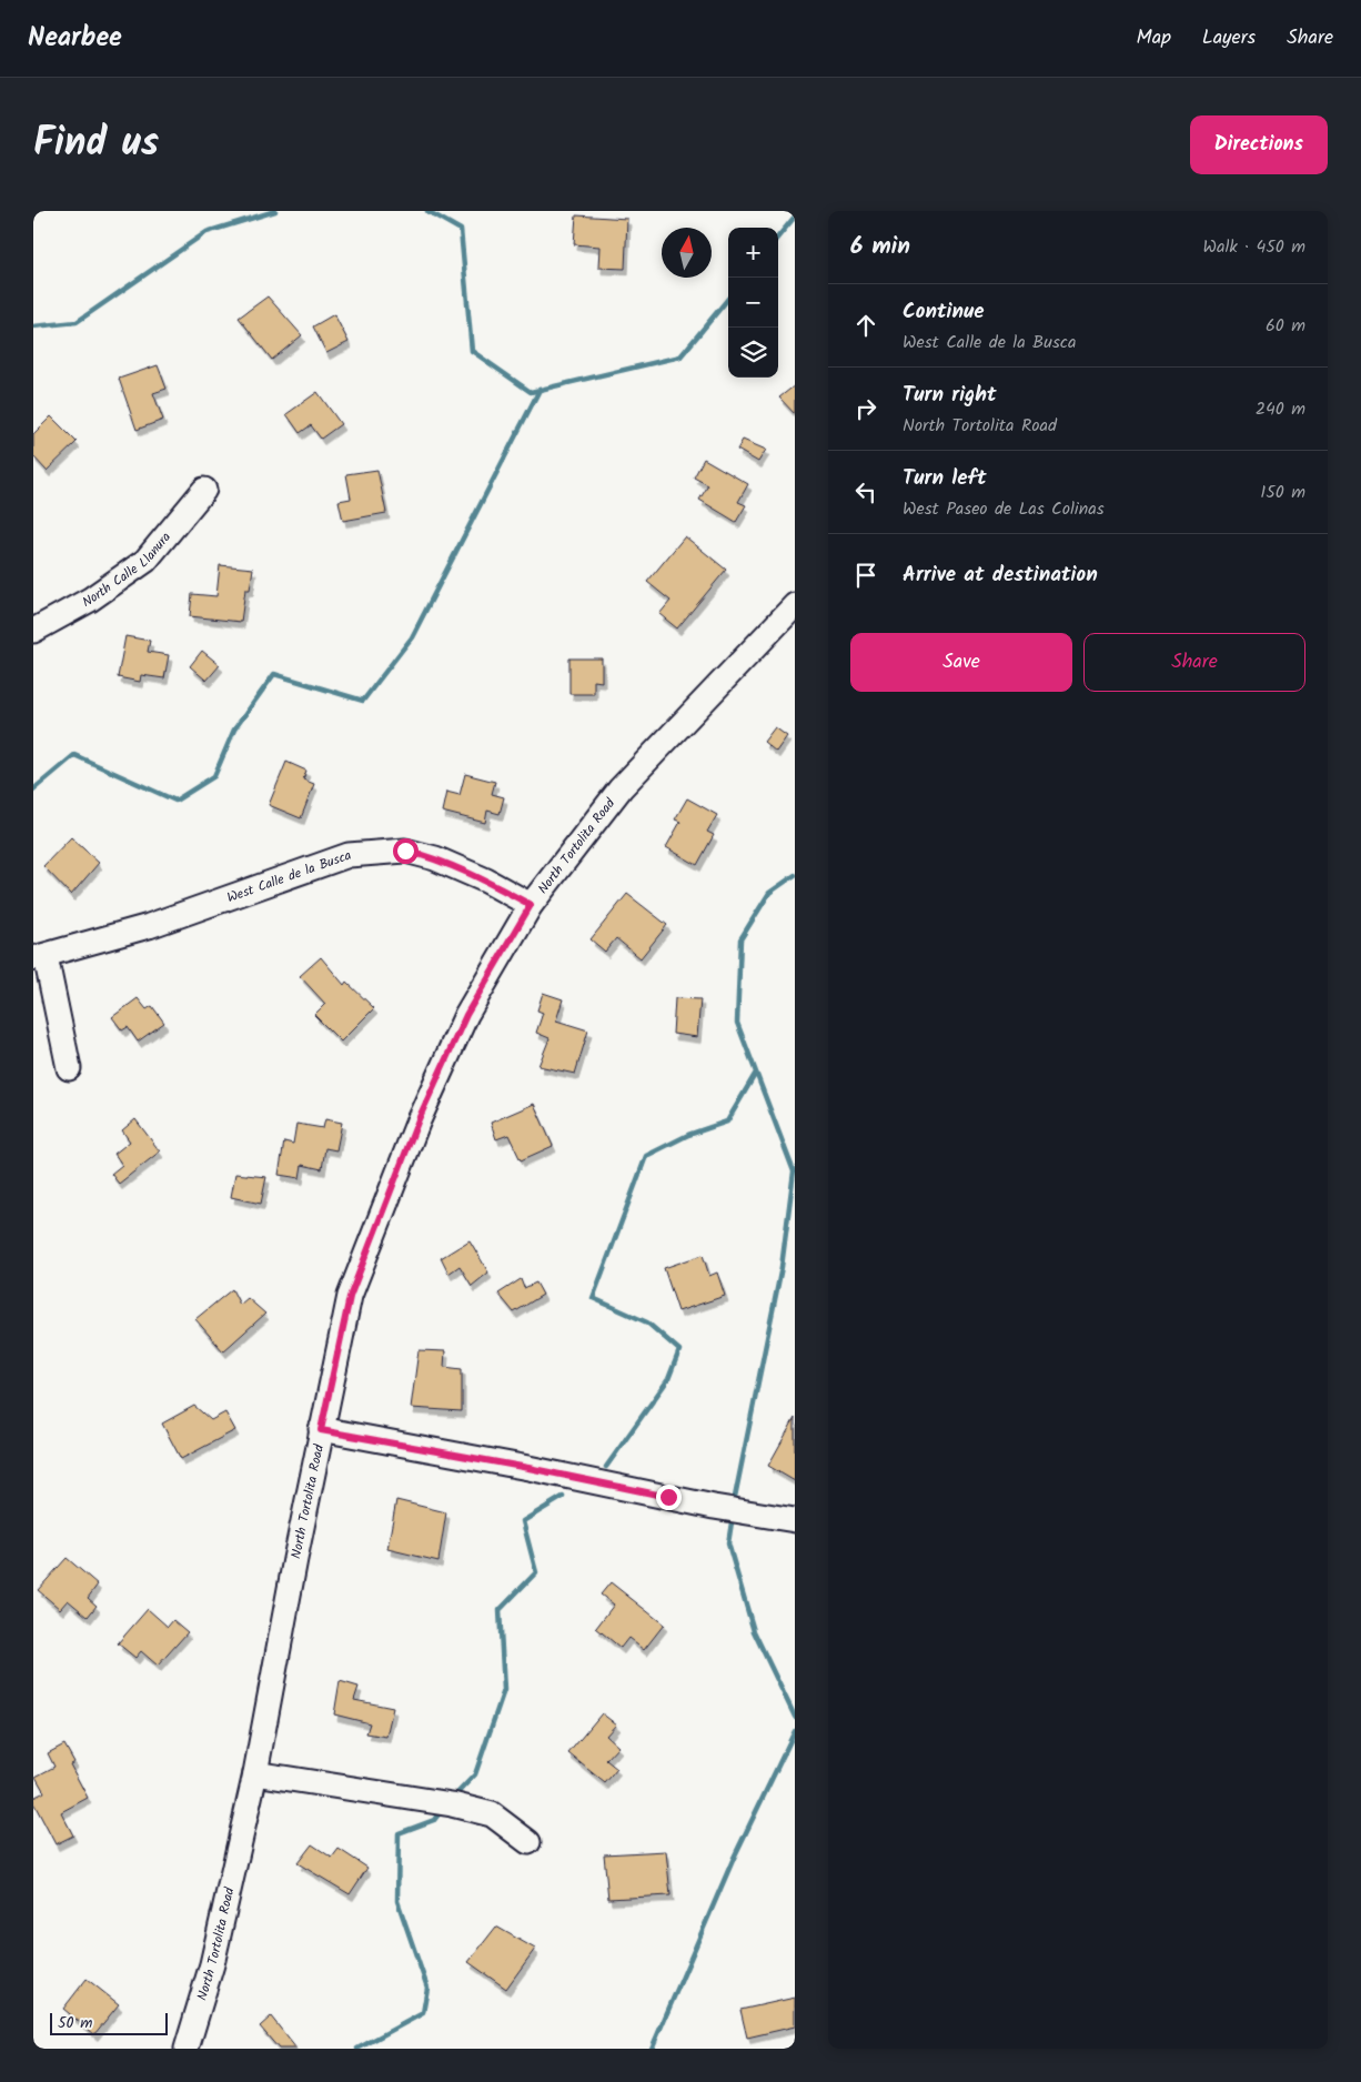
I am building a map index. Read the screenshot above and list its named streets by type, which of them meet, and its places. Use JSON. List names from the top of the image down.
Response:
{
  "streets": {
    "street": ["North Calle Llanura", "North Tortolita Road", "West Calle de la Busca"]
  },
  "crossings": [
    ["North Tortolita Road", "West Calle de la Busca"]
  ],
  "scale_bar": "50 m",
  "north": "top",
  "page": {
    "header": "Nearbee",
    "nav": ["Map", "Layers", "Share"],
    "title": "Find us",
    "buttons": [
      "Directions",
      ["Save", "Share"]
    ],
    "heading": ["6 min", "Walk · 450 m"],
    "map_buttons": ["+", "−"],
    "list": [
      ["Continue", "West Calle de la Busca", "60 m"],
      ["Turn right", "North Tortolita Road", "240 m"],
      ["Turn left", "West Paseo de Las Colinas", "150 m"],
      "Arrive at destination"
    ],
    "scale": "50 m"
  }
}
